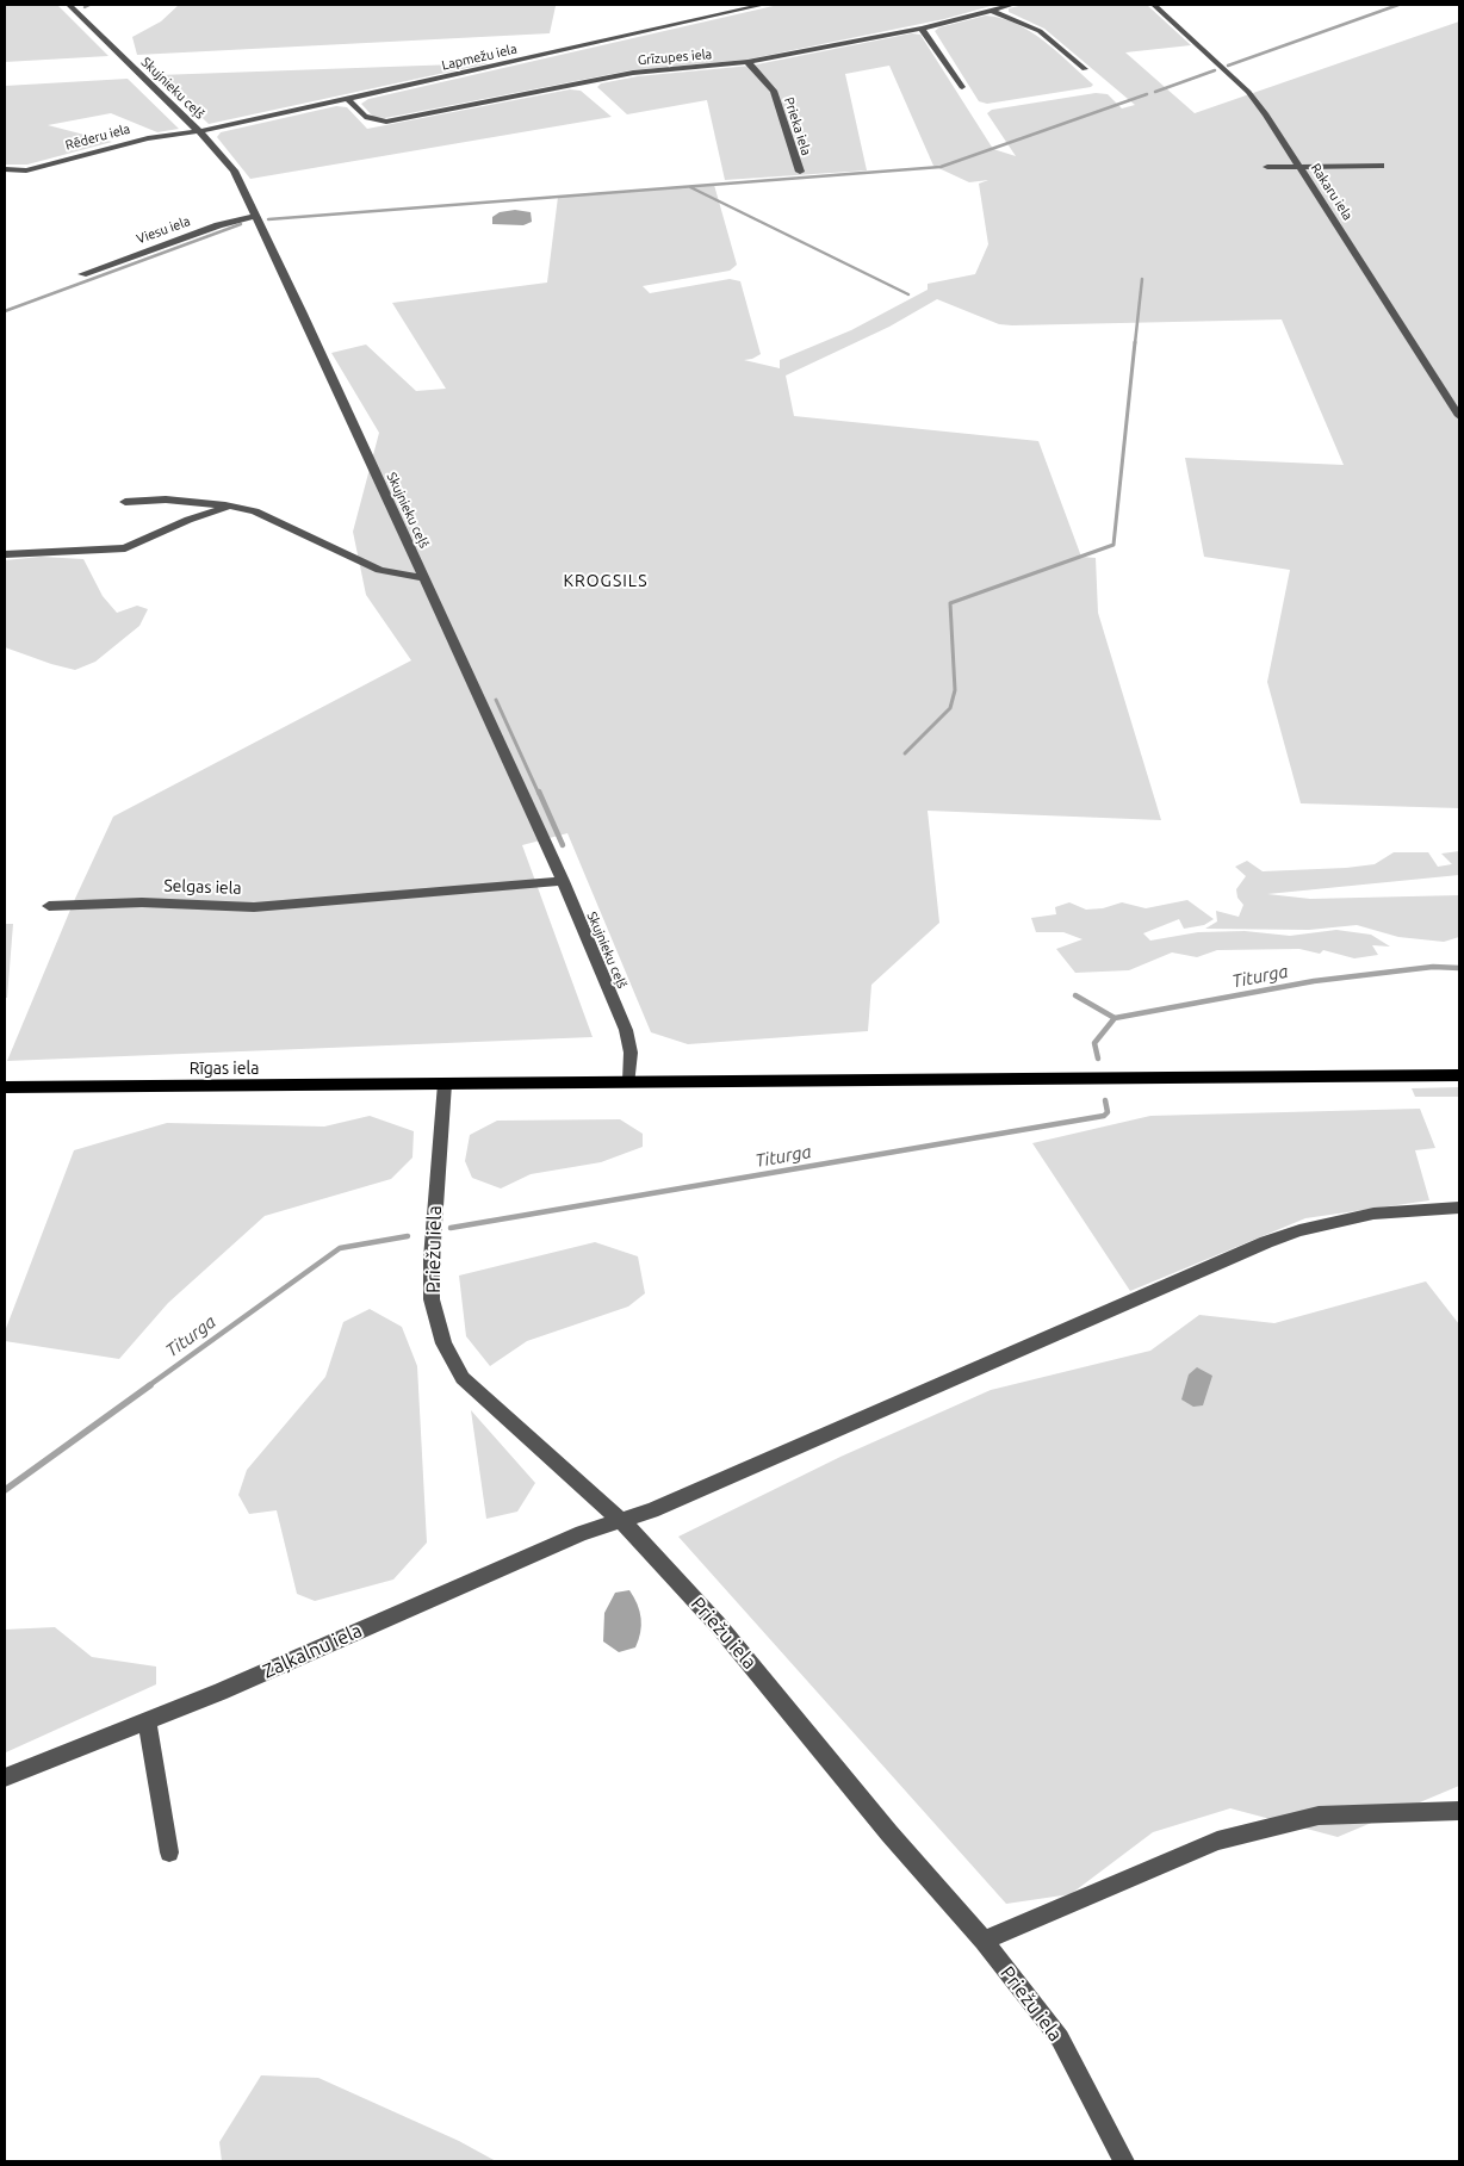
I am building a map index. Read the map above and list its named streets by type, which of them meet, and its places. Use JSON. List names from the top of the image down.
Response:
{
  "streets": {
    "main road": ["Rīgas iela"],
    "street": [
      "Lapmežu iela",
      "Grīzupes iela",
      "Skujnieku ceļš",
      "Prieka iela",
      "Rēderu iela",
      "Rakaru iela",
      "Viesu iela",
      "Selgas iela",
      "Priežu iela",
      "Zaļkalnu iela"
    ]
  },
  "crossings": [
    ["Lapmežu iela", "Grīzupes iela"],
    ["Lapmežu iela", "Skujnieku ceļš"],
    ["Lapmežu iela", "Rēderu iela"],
    ["Grīzupes iela", "Prieka iela"],
    ["Skujnieku ceļš", "Rēderu iela"],
    ["Skujnieku ceļš", "Viesu iela"],
    ["Skujnieku ceļš", "Selgas iela"],
    ["Skujnieku ceļš", "Rīgas iela"],
    ["Rīgas iela", "Priežu iela"],
    ["Priežu iela", "Zaļkalnu iela"]
  ],
  "districts": ["KROGSILS"],
  "water": ["Titurga"]
}
